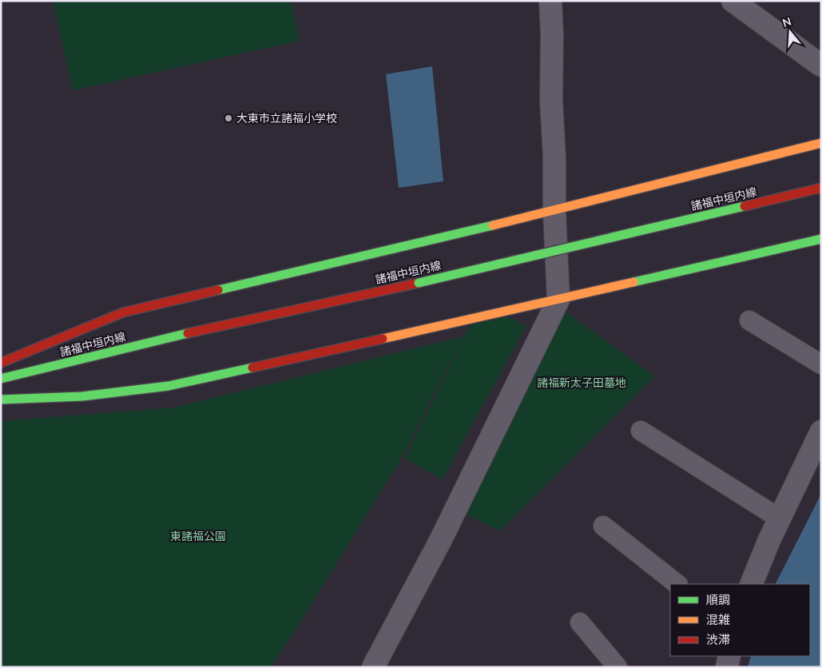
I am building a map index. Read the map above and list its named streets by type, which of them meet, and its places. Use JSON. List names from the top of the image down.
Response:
{
  "streets": {
    "street": ["諸福中垣内線"]
  },
  "parks": ["諸福新太子田墓地", "東諸福公園"],
  "places": ["大東市立諸福小学校"],
  "legend": ["順調", "混雑", "渋滞"],
  "north": "top"
}
